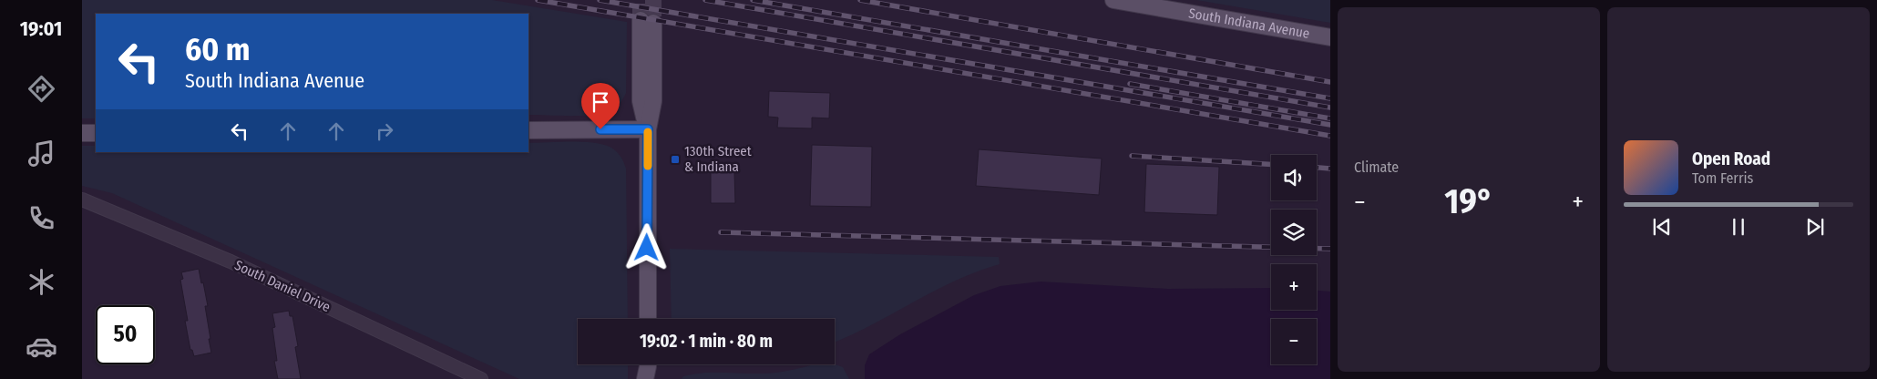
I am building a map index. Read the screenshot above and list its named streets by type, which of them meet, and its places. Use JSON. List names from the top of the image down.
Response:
{
  "streets": {
    "main road": ["South Indiana Avenue"],
    "street": ["South Daniel Drive"]
  },
  "places": {
    "transit": ["130th Street & Indiana"]
  },
  "page": {
    "tabs": "19:01",
    "tile": "Climate",
    "turn": ["60 m", "South Indiana Avenue"],
    "song": ["Open Road", "Tom Ferris"],
    "map_buttons": ["+", "−"],
    "heat": ["−", "19°", "+"],
    "limit": "50",
    "trip": "19:02 · 1 min · 80 m"
  }
}
